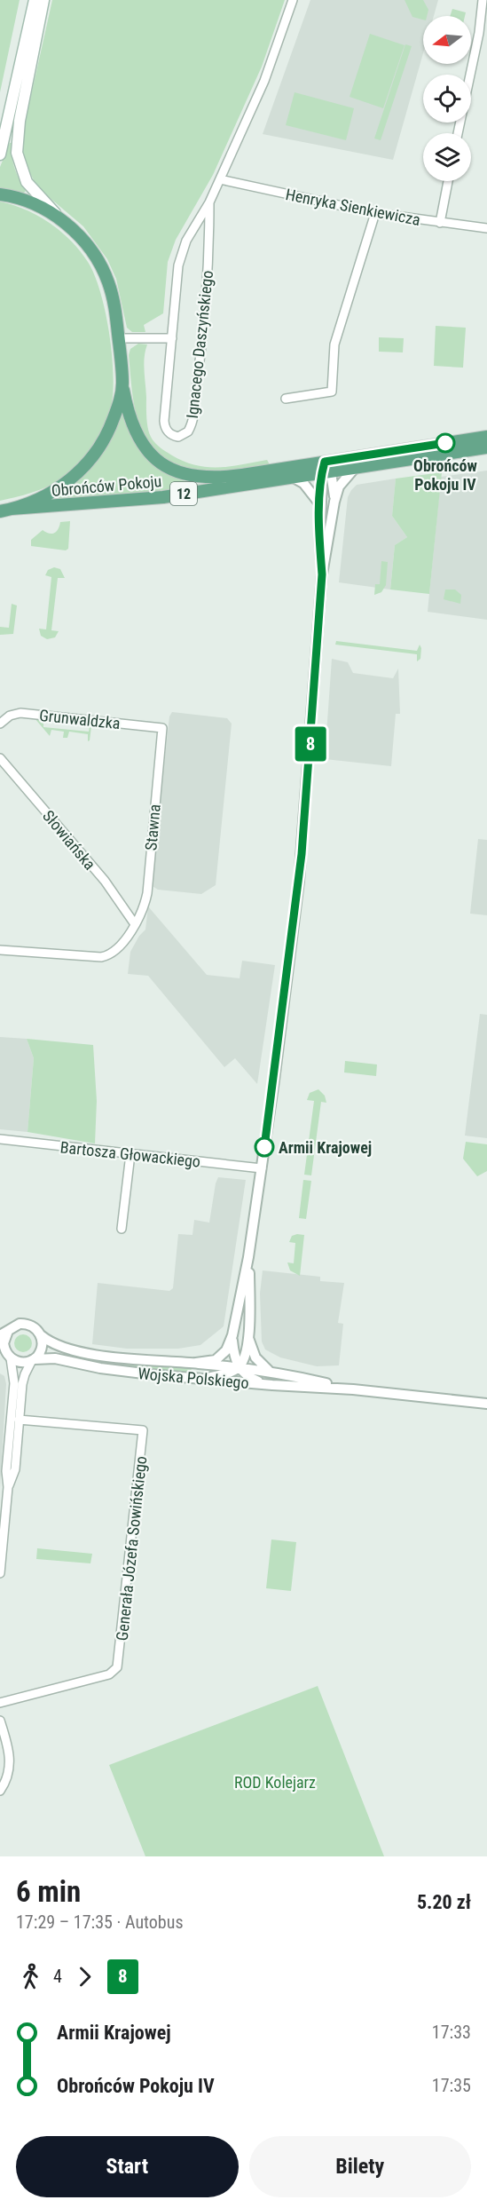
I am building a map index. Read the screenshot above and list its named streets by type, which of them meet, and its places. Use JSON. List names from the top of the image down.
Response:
{
  "streets": {
    "main road": ["Obrońców Pokoju", "12"],
    "street": [
      "Henryka Sienkiewicza",
      "Ignacego Daszyńskiego",
      "Grunwaldzka",
      "Stawna",
      "Słowiańska",
      "Bartosza Głowackiego",
      "Wojska Polskiego",
      "Generała Józefa Sowińskiego"
    ]
  },
  "crossings": [
    ["Henryka Sienkiewicza", "Ignacego Daszyńskiego"],
    ["Ignacego Daszyńskiego", "12"],
    ["Obrońców Pokoju", "12"],
    ["Grunwaldzka", "Stawna"],
    ["Stawna", "Słowiańska"]
  ],
  "parks": ["ROD Kolejarz"],
  "places": ["Obrońców Pokoju IV", "Armii Krajowej"],
  "lines": ["bus line 8"],
  "north": "left",
  "page": {
    "on_map": "8",
    "heading": ["6 min", "17:29 – 17:35 · Autobus", "5.20 zł"],
    "legs": ["4", "8"],
    "list": [
      {
        "name": "Armii Krajowej",
        "value": "17:33"
      },
      {
        "name": "Obrońców Pokoju IV",
        "value": "17:35"
      }
    ],
    "buttons": ["Start", "Bilety"]
  }
}
